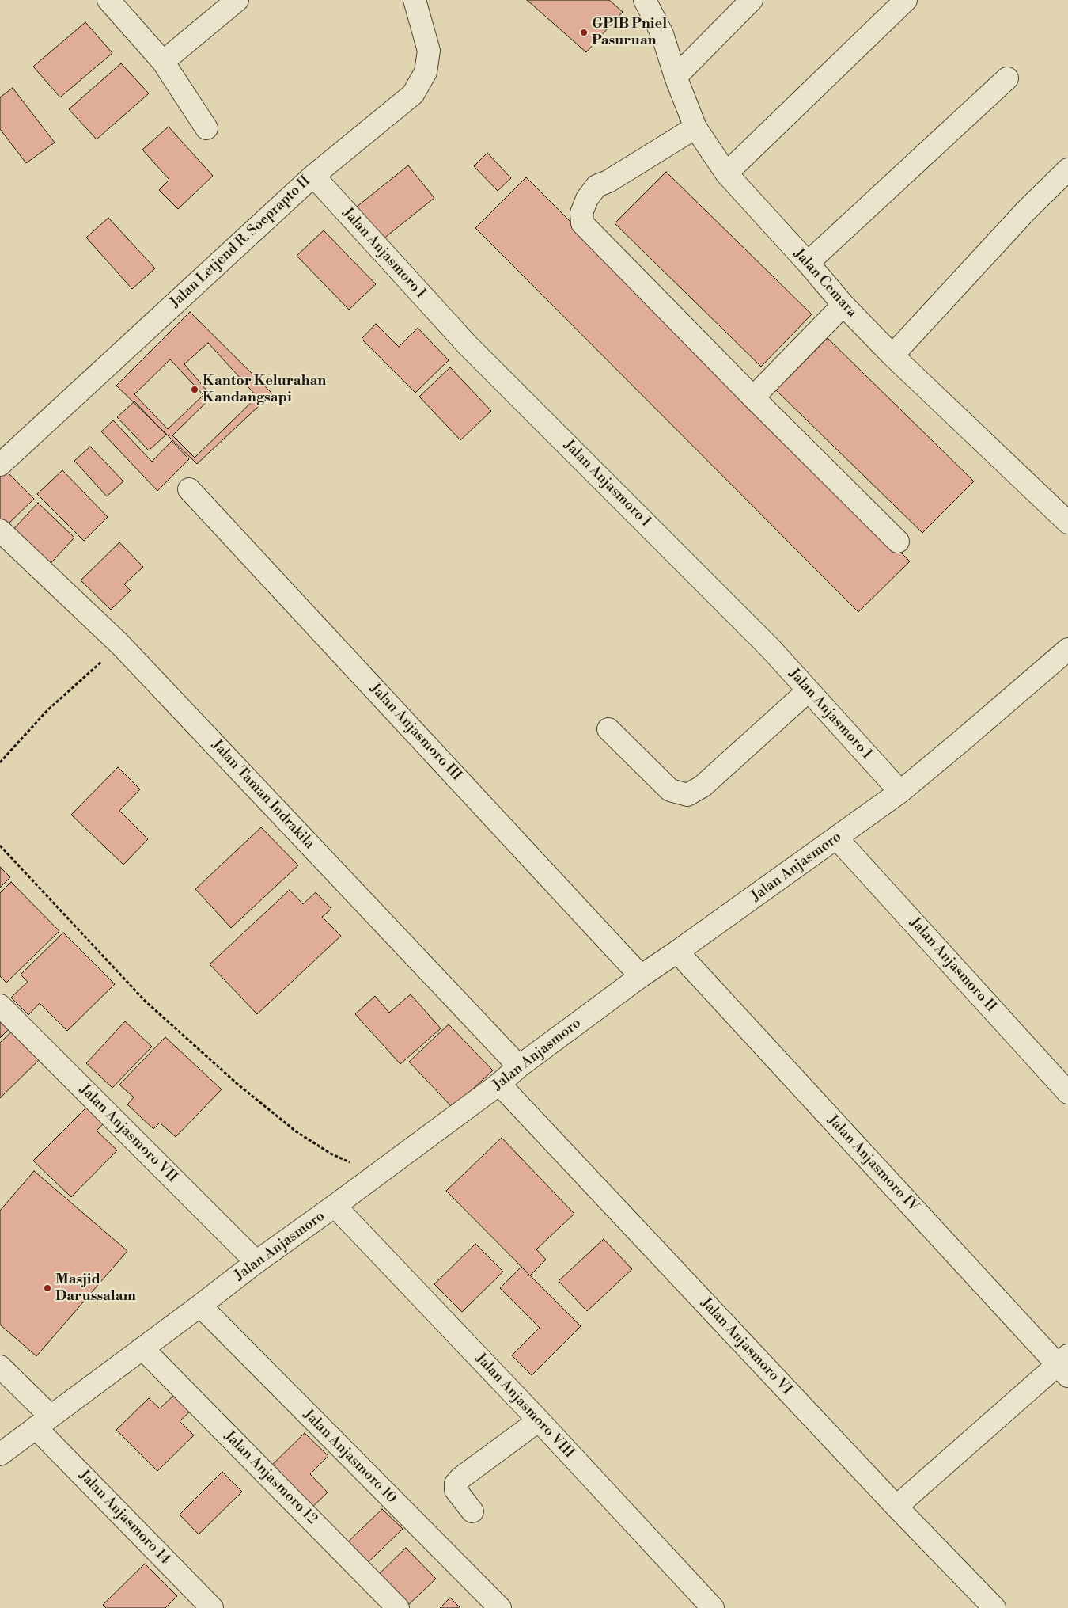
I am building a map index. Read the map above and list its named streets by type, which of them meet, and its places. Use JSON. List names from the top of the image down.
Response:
{
  "streets": {
    "street": [
      "Jalan Letjend R. Soeprapto II",
      "Jalan Anjasmoro I",
      "Jalan Cemara",
      "Jalan Anjasmoro III",
      "Jalan Taman Indrakila",
      "Jalan Anjasmoro",
      "Jalan Anjasmoro II",
      "Jalan Anjasmoro VII",
      "Jalan Anjasmoro IV",
      "Jalan Anjasmoro VI",
      "Jalan Anjasmoro VIII",
      "Jalan Anjasmoro 10",
      "Jalan Anjasmoro 12",
      "Jalan Anjasmoro 14"
    ]
  },
  "crossings": [
    ["Jalan Letjend R. Soeprapto II", "Jalan Anjasmoro I"],
    ["Jalan Anjasmoro I", "Jalan Anjasmoro"],
    ["Jalan Anjasmoro III", "Jalan Anjasmoro"],
    ["Jalan Taman Indrakila", "Jalan Anjasmoro"],
    ["Jalan Anjasmoro", "Jalan Anjasmoro II"],
    ["Jalan Anjasmoro", "Jalan Anjasmoro VII"],
    ["Jalan Anjasmoro", "Jalan Anjasmoro IV"],
    ["Jalan Anjasmoro", "Jalan Anjasmoro VI"],
    ["Jalan Anjasmoro", "Jalan Anjasmoro VIII"],
    ["Jalan Anjasmoro", "Jalan Anjasmoro 10"],
    ["Jalan Anjasmoro", "Jalan Anjasmoro 12"],
    ["Jalan Anjasmoro", "Jalan Anjasmoro 14"]
  ],
  "places": ["GPIB Pniel Pasuruan", "Kantor Kelurahan Kandangsapi", "Masjid Darussalam"]
}
